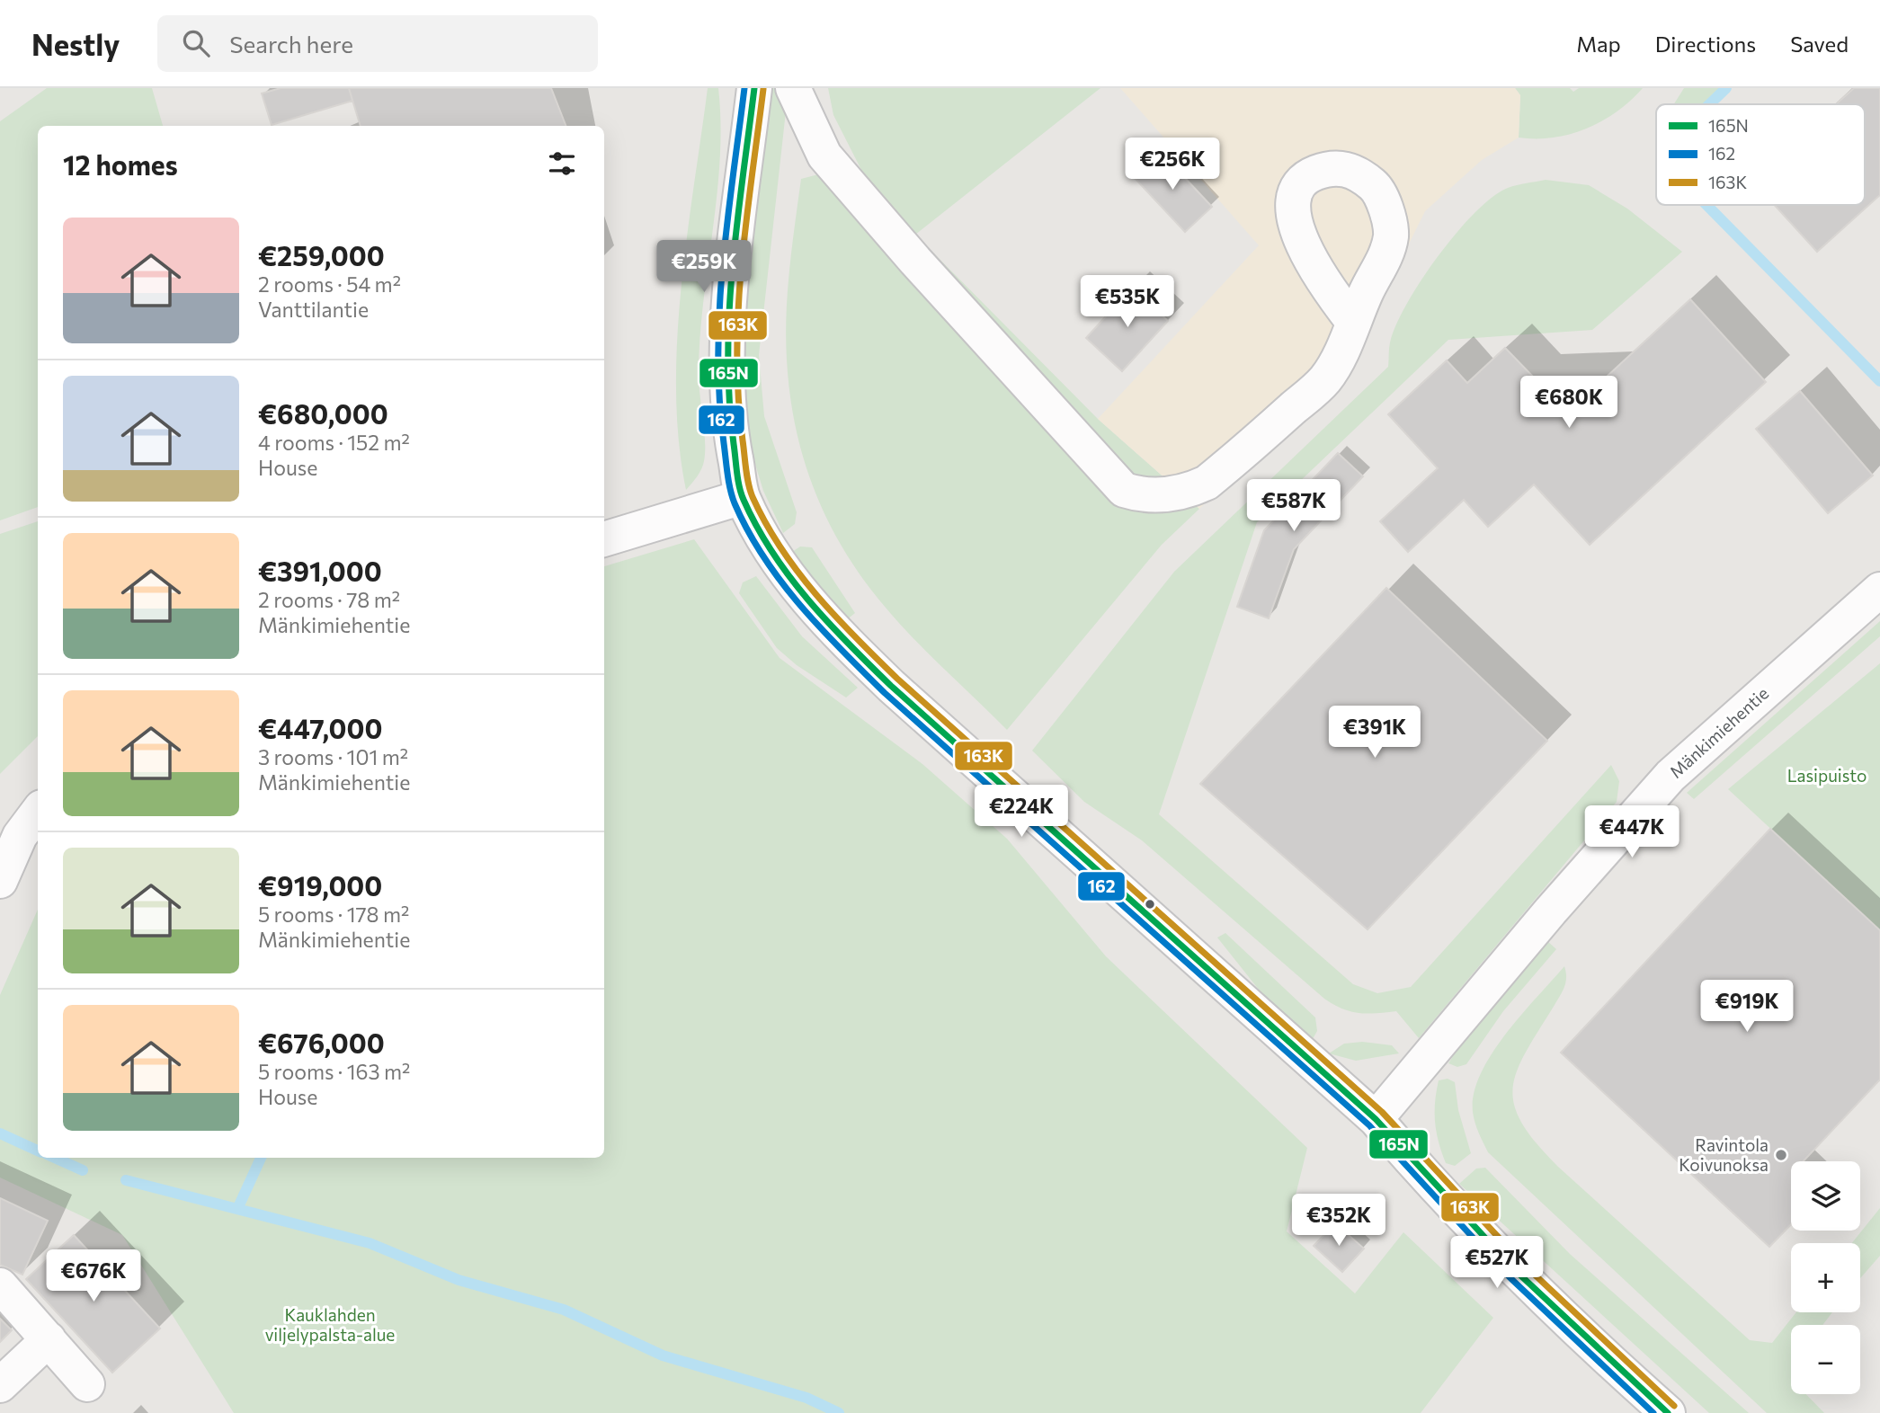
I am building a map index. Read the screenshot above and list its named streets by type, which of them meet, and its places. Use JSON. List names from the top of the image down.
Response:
{
  "streets": {
    "street": ["Mänkimiehentie"]
  },
  "parks": ["Lasipuisto", "Kauklahden viljelypalsta-alue"],
  "places": ["Ravintola Koivunoksa"],
  "lines": ["transit line 165N", "transit line 162", "transit line 163K"],
  "legend": ["165N", "162", "163K"],
  "page": {
    "header": "Nestly",
    "search": "Search here",
    "nav": ["Map", "Directions", "Saved"],
    "heading": "12 homes",
    "price": [
      "€256K",
      "€259K",
      "€535K",
      "€680K",
      "€587K",
      "€391K",
      "€224K",
      "€447K",
      "€919K",
      "€352K",
      "€527K",
      "€676K"
    ],
    "list": [
      {
        "name": "€259,000",
        "note": "2 rooms · 54 m² · Vanttilantie"
      },
      {
        "name": "€680,000",
        "note": "4 rooms · 152 m² · House"
      },
      {
        "name": "€391,000",
        "note": "2 rooms · 78 m² · Mänkimiehentie"
      },
      {
        "name": "€447,000",
        "note": "3 rooms · 101 m² · Mänkimiehentie"
      },
      {
        "name": "€919,000",
        "note": "5 rooms · 178 m² · Mänkimiehentie"
      },
      {
        "name": "€676,000",
        "note": "5 rooms · 163 m² · House"
      }
    ],
    "map_buttons": ["+", "−"]
  }
}
